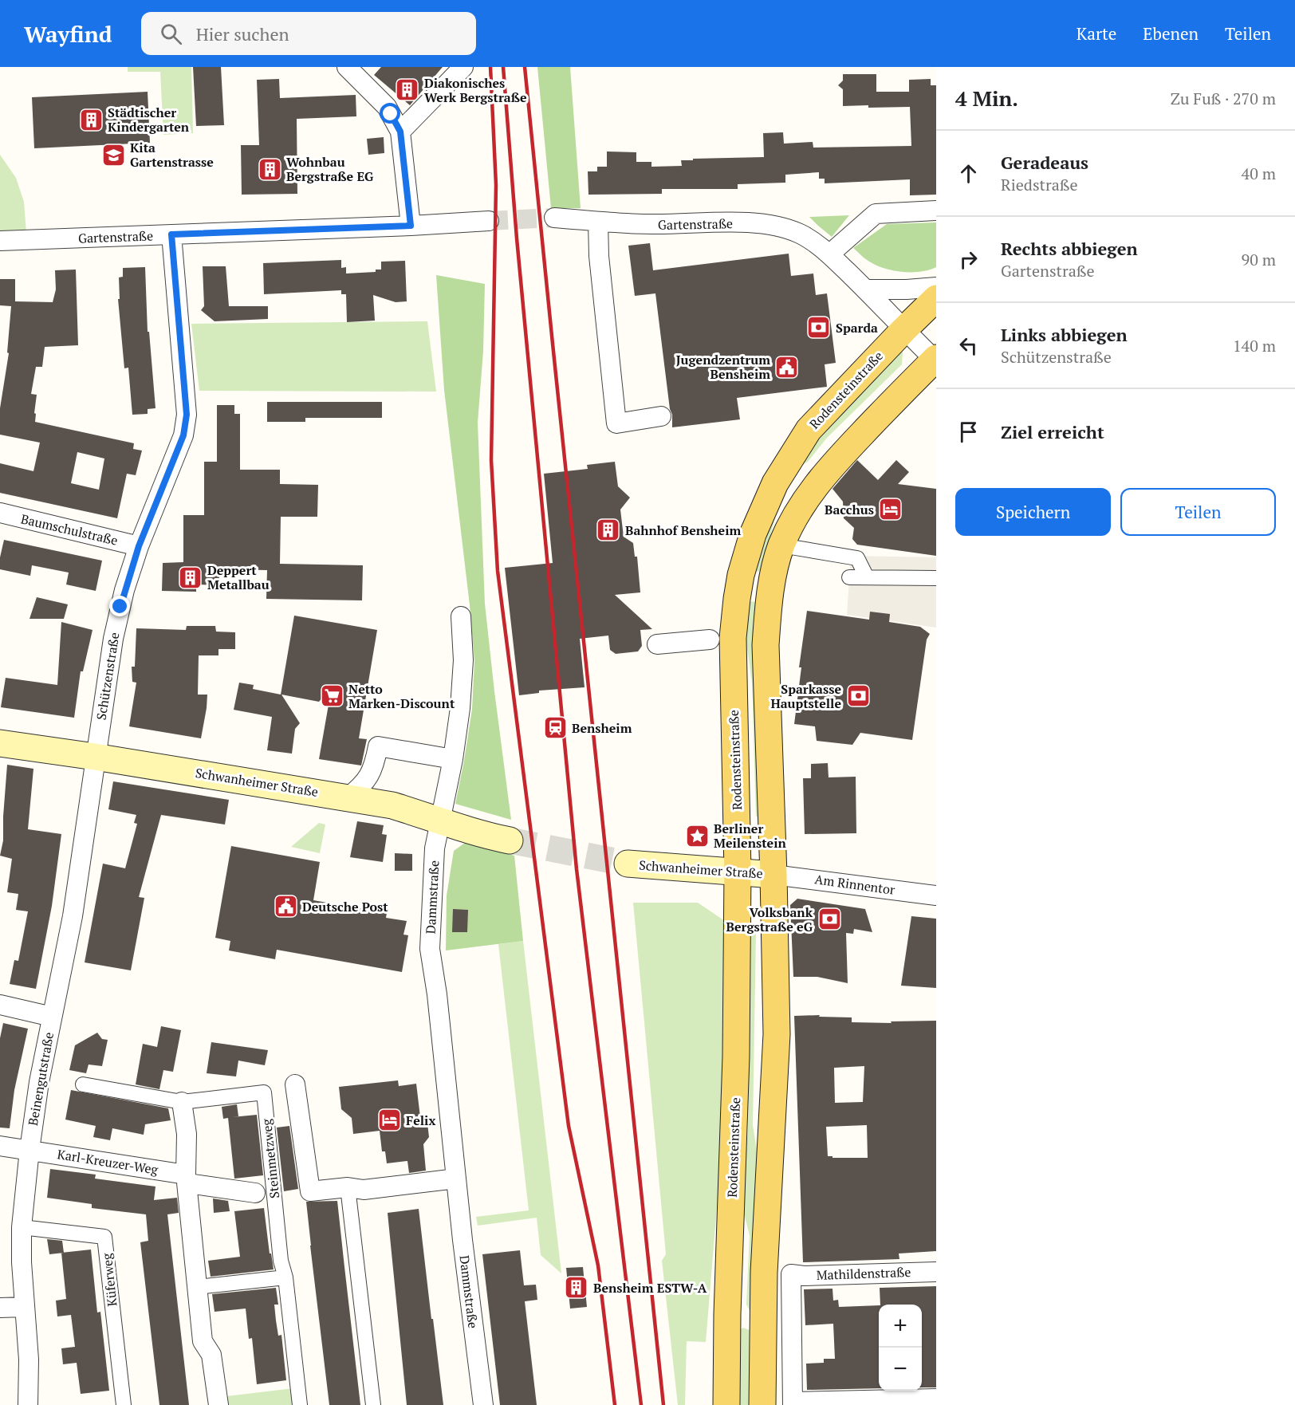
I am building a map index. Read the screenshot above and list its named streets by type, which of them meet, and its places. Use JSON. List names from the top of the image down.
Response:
{
  "streets": {
    "main road": ["Rodensteinstraße", "Schwanheimer Straße"],
    "street": [
      "Gartenstraße",
      "Baumschulstraße",
      "Schützenstraße",
      "Am Rinnentor",
      "Dammstraße",
      "Beinengutstraße",
      "Steinmetzweg",
      "Karl-Kreuzer-Weg",
      "Mathildenstraße",
      "Küferweg"
    ]
  },
  "crossings": [
    ["Gartenstraße", "Rodensteinstraße"],
    ["Gartenstraße", "Schützenstraße"],
    ["Rodensteinstraße", "Schwanheimer Straße"],
    ["Baumschulstraße", "Schützenstraße"],
    ["Schützenstraße", "Schwanheimer Straße"],
    ["Schützenstraße", "Beinengutstraße"],
    ["Schwanheimer Straße", "Am Rinnentor"],
    ["Schwanheimer Straße", "Dammstraße"],
    ["Schwanheimer Straße", "Beinengutstraße"],
    ["Beinengutstraße", "Karl-Kreuzer-Weg"],
    ["Beinengutstraße", "Küferweg"]
  ],
  "places": {
    "building": [
      "Diakonisches Werk Bergstraße",
      "Städtischer Kindergarten",
      "Wohnbau Bergstraße EG",
      "Bahnhof Bensheim",
      "Deppert Metallbau",
      "Bensheim ESTW-A"
    ],
    "school or university": ["Kita Gartenstrasse"],
    "bank": ["Sparda", "Sparkasse Hauptstelle", "Volksbank Bergstraße eG"],
    "public building": ["Jugendzentrum Bensheim", "Deutsche Post"],
    "hotel": ["Bacchus", "Felix"],
    "supermarket": ["Netto Marken-Discount"],
    "station": ["Bensheim"],
    "place": ["Berliner Meilenstein"]
  },
  "page": {
    "header": "Wayfind",
    "search": "Hier suchen",
    "nav": ["Karte", "Ebenen", "Teilen"],
    "heading": ["4 Min.", "Zu Fuß · 270 m"],
    "list": [
      ["Geradeaus", "Riedstraße", "40 m"],
      ["Rechts abbiegen", "Gartenstraße", "90 m"],
      ["Links abbiegen", "Schützenstraße", "140 m"],
      "Ziel erreicht"
    ],
    "buttons": ["Speichern", "Teilen"],
    "map_buttons": ["+", "−"]
  }
}
